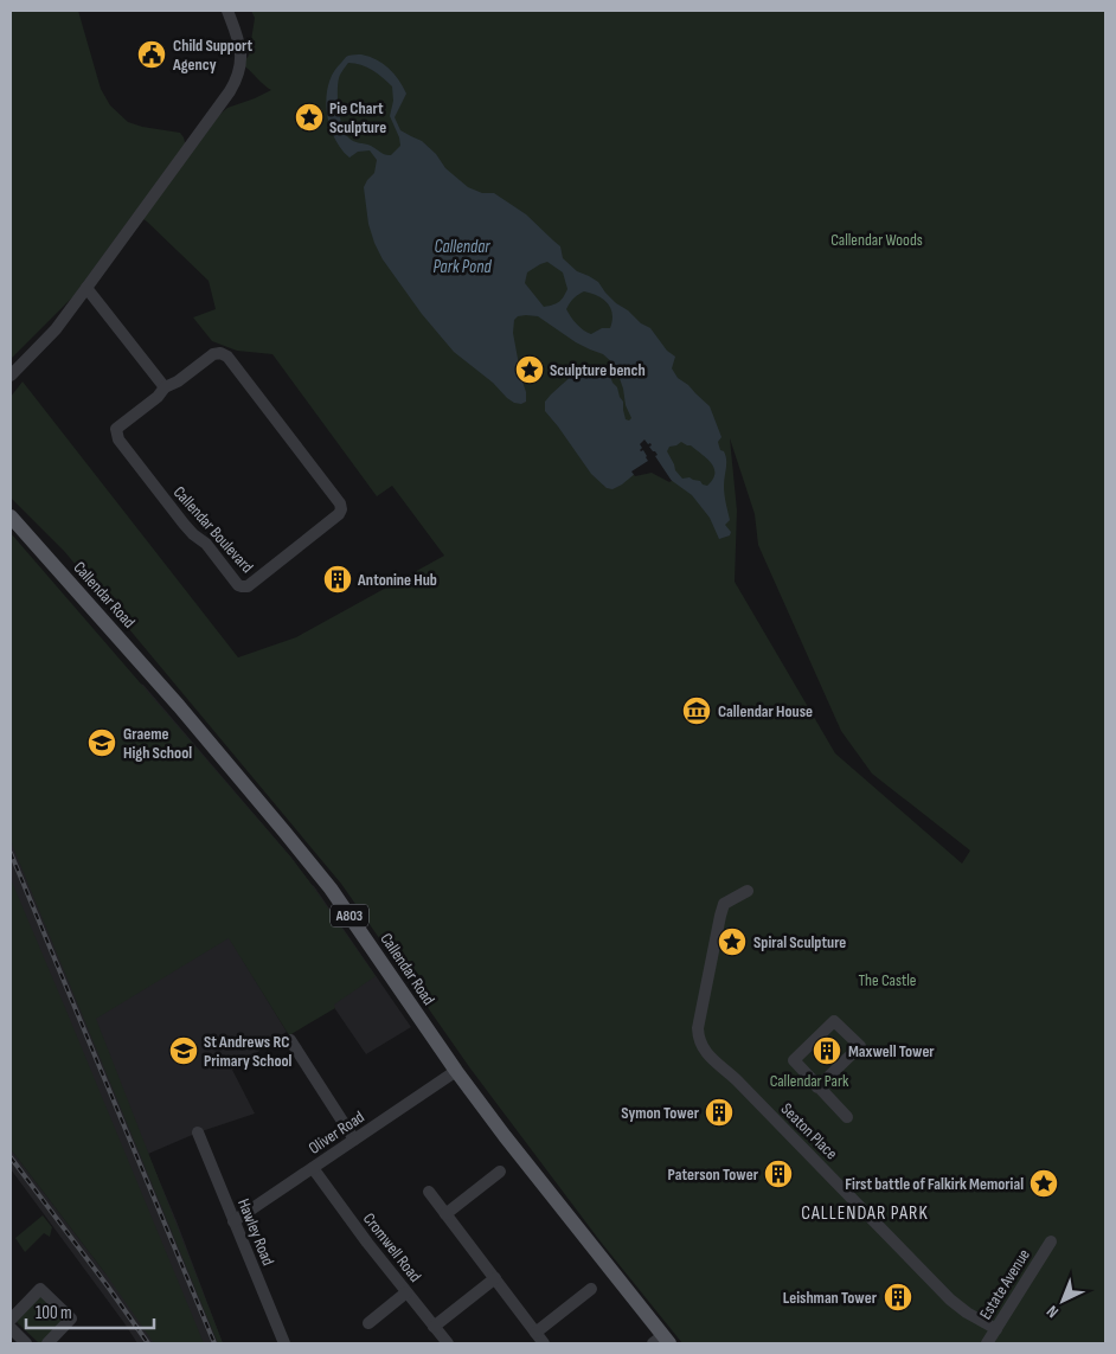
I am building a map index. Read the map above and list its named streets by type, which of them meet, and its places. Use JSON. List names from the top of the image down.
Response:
{
  "streets": {
    "main road": ["Callendar Road", "A803"],
    "street": [
      "Callendar Boulevard",
      "Seaton Place",
      "Oliver Road",
      "Hawley Road",
      "Cromwell Road",
      "Estate Avenue"
    ]
  },
  "crossings": [
    ["Callendar Road", "Oliver Road"],
    ["Seaton Place", "Estate Avenue"],
    ["Oliver Road", "Hawley Road"],
    ["Oliver Road", "Cromwell Road"]
  ],
  "districts": ["CALLENDAR PARK"],
  "water": ["Callendar Park Pond"],
  "parks": ["Callendar Woods", "The Castle", "Callendar Park"],
  "places": {
    "public building": ["Child Support Agency"],
    "place": [
      "Pie Chart Sculpture",
      "Sculpture bench",
      "Spiral Sculpture",
      "First battle of Falkirk Memorial"
    ],
    "building": [
      "Antonine Hub",
      "Maxwell Tower",
      "Symon Tower",
      "Paterson Tower",
      "Leishman Tower"
    ],
    "museum": ["Callendar House"],
    "school or university": ["Graeme High School", "St Andrews RC Primary School"]
  },
  "scale_bar": "100 m",
  "north": "bottom left"
}
